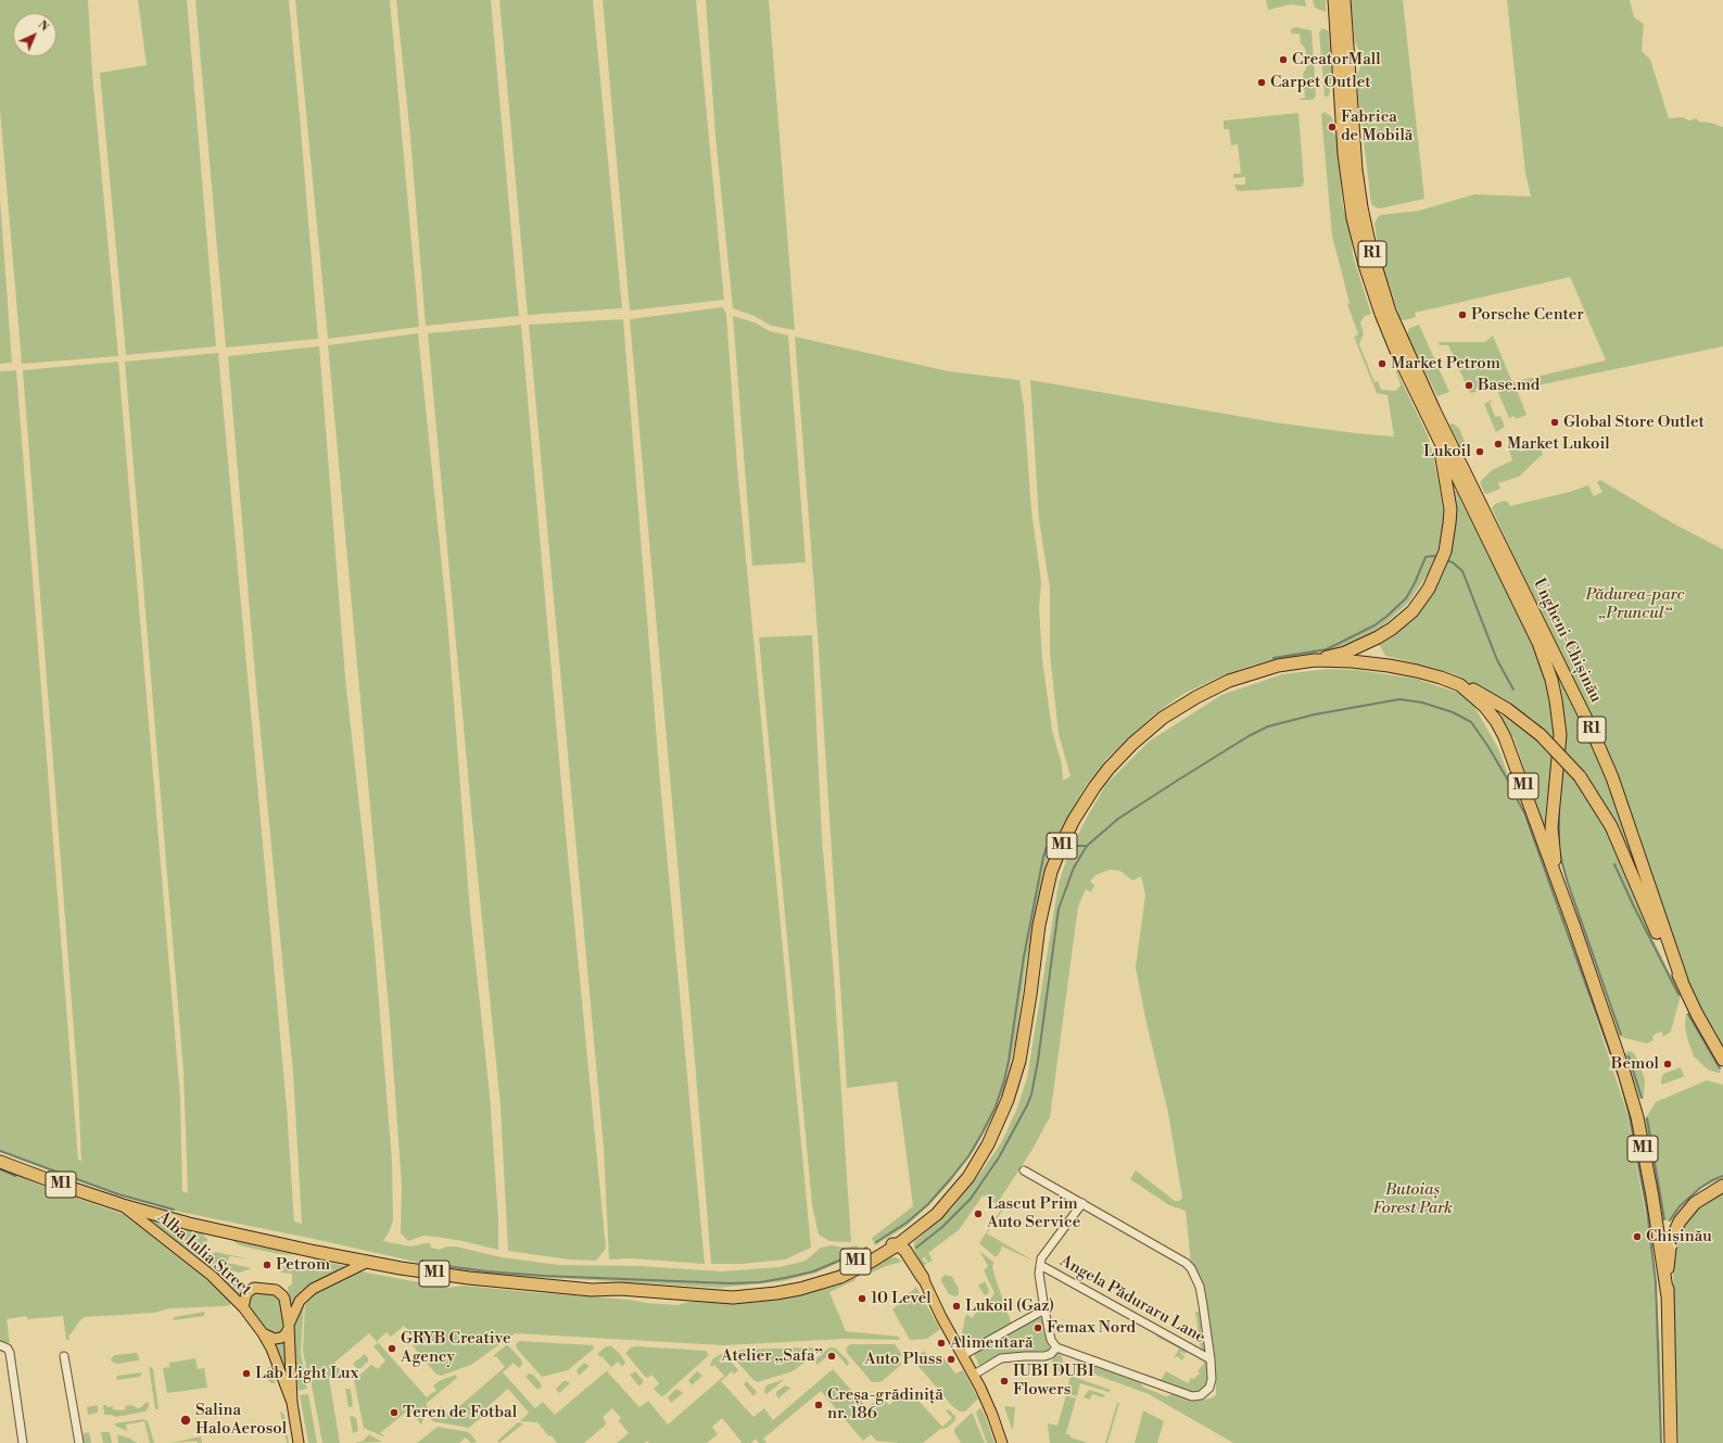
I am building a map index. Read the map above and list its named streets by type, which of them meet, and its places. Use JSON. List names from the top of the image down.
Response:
{
  "streets": {
    "highway": ["R1", "Ungheni-Chișinău", "M1"],
    "main road": ["Alba Iulia Street"],
    "street": ["Angela Păduraru Lane"]
  },
  "crossings": [
    ["R1", "Ungheni-Chișinău"],
    ["Ungheni-Chișinău", "M1"],
    ["M1", "Alba Iulia Street"]
  ],
  "parks": ["Pădurea-parc „Pruncul“", "Butoiaș Forest Park"],
  "places": [
    "CreatorMall",
    "Carpet Outlet",
    "Fabrica de Mobilă",
    "Porsche Center",
    "Market Petrom",
    "Base.md",
    "Global Store Outlet",
    "Market Lukoil",
    "Lukoil",
    "Bemol",
    "Lascut Prim Auto Service",
    "Chișinău",
    "Petrom",
    "10 Level",
    "Lukoil (Gaz)",
    "Femax Nord",
    "Alimentară",
    "GRYB Creative Agency",
    "Atelier „Safa”",
    "Auto Pluss",
    "Lab Light Lux",
    "IUBI DUBI Flowers",
    "Creșa-grădiniță nr. 186",
    "Teren de Fotbal",
    "Salina HaloAerosol"
  ],
  "north": "top right"
}
